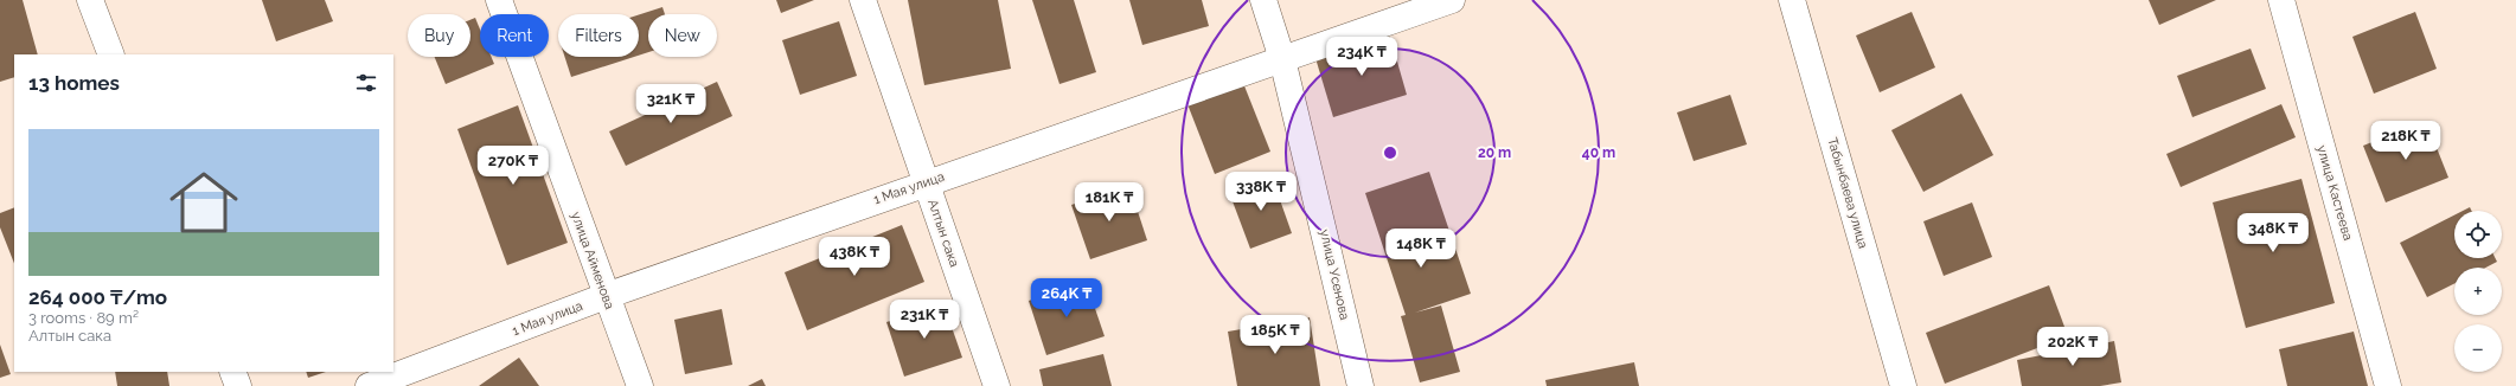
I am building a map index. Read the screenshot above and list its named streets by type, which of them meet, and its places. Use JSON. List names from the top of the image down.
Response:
{
  "streets": {
    "street": [
      "1 Мая улица",
      "Табынбаева улица",
      "улица Кастеева",
      "Алтын сака",
      "улица Айменова",
      "улица Усенова"
    ]
  },
  "crossings": [
    ["1 Мая улица", "Алтын сака"],
    ["1 Мая улица", "улица Айменова"],
    ["1 Мая улица", "улица Усенова"]
  ],
  "page": {
    "chip": [
      "Buy",
      "Rent",
      "Filters",
      "New"
    ],
    "price": [
      "234K ₸",
      "321K ₸",
      "218K ₸",
      "270K ₸",
      "338K ₸",
      "181K ₸",
      "348K ₸",
      "148K ₸",
      "438K ₸",
      "264K ₸",
      "231K ₸",
      "185K ₸",
      "202K ₸"
    ],
    "heading": "13 homes",
    "list": [
      {
        "name": "264 000 ₸/mo",
        "note": "3 rooms · 89 m² · Алтын сака"
      }
    ],
    "map_buttons": ["+", "−"]
  },
  "rings": ["20 m", "40 m"]
}
